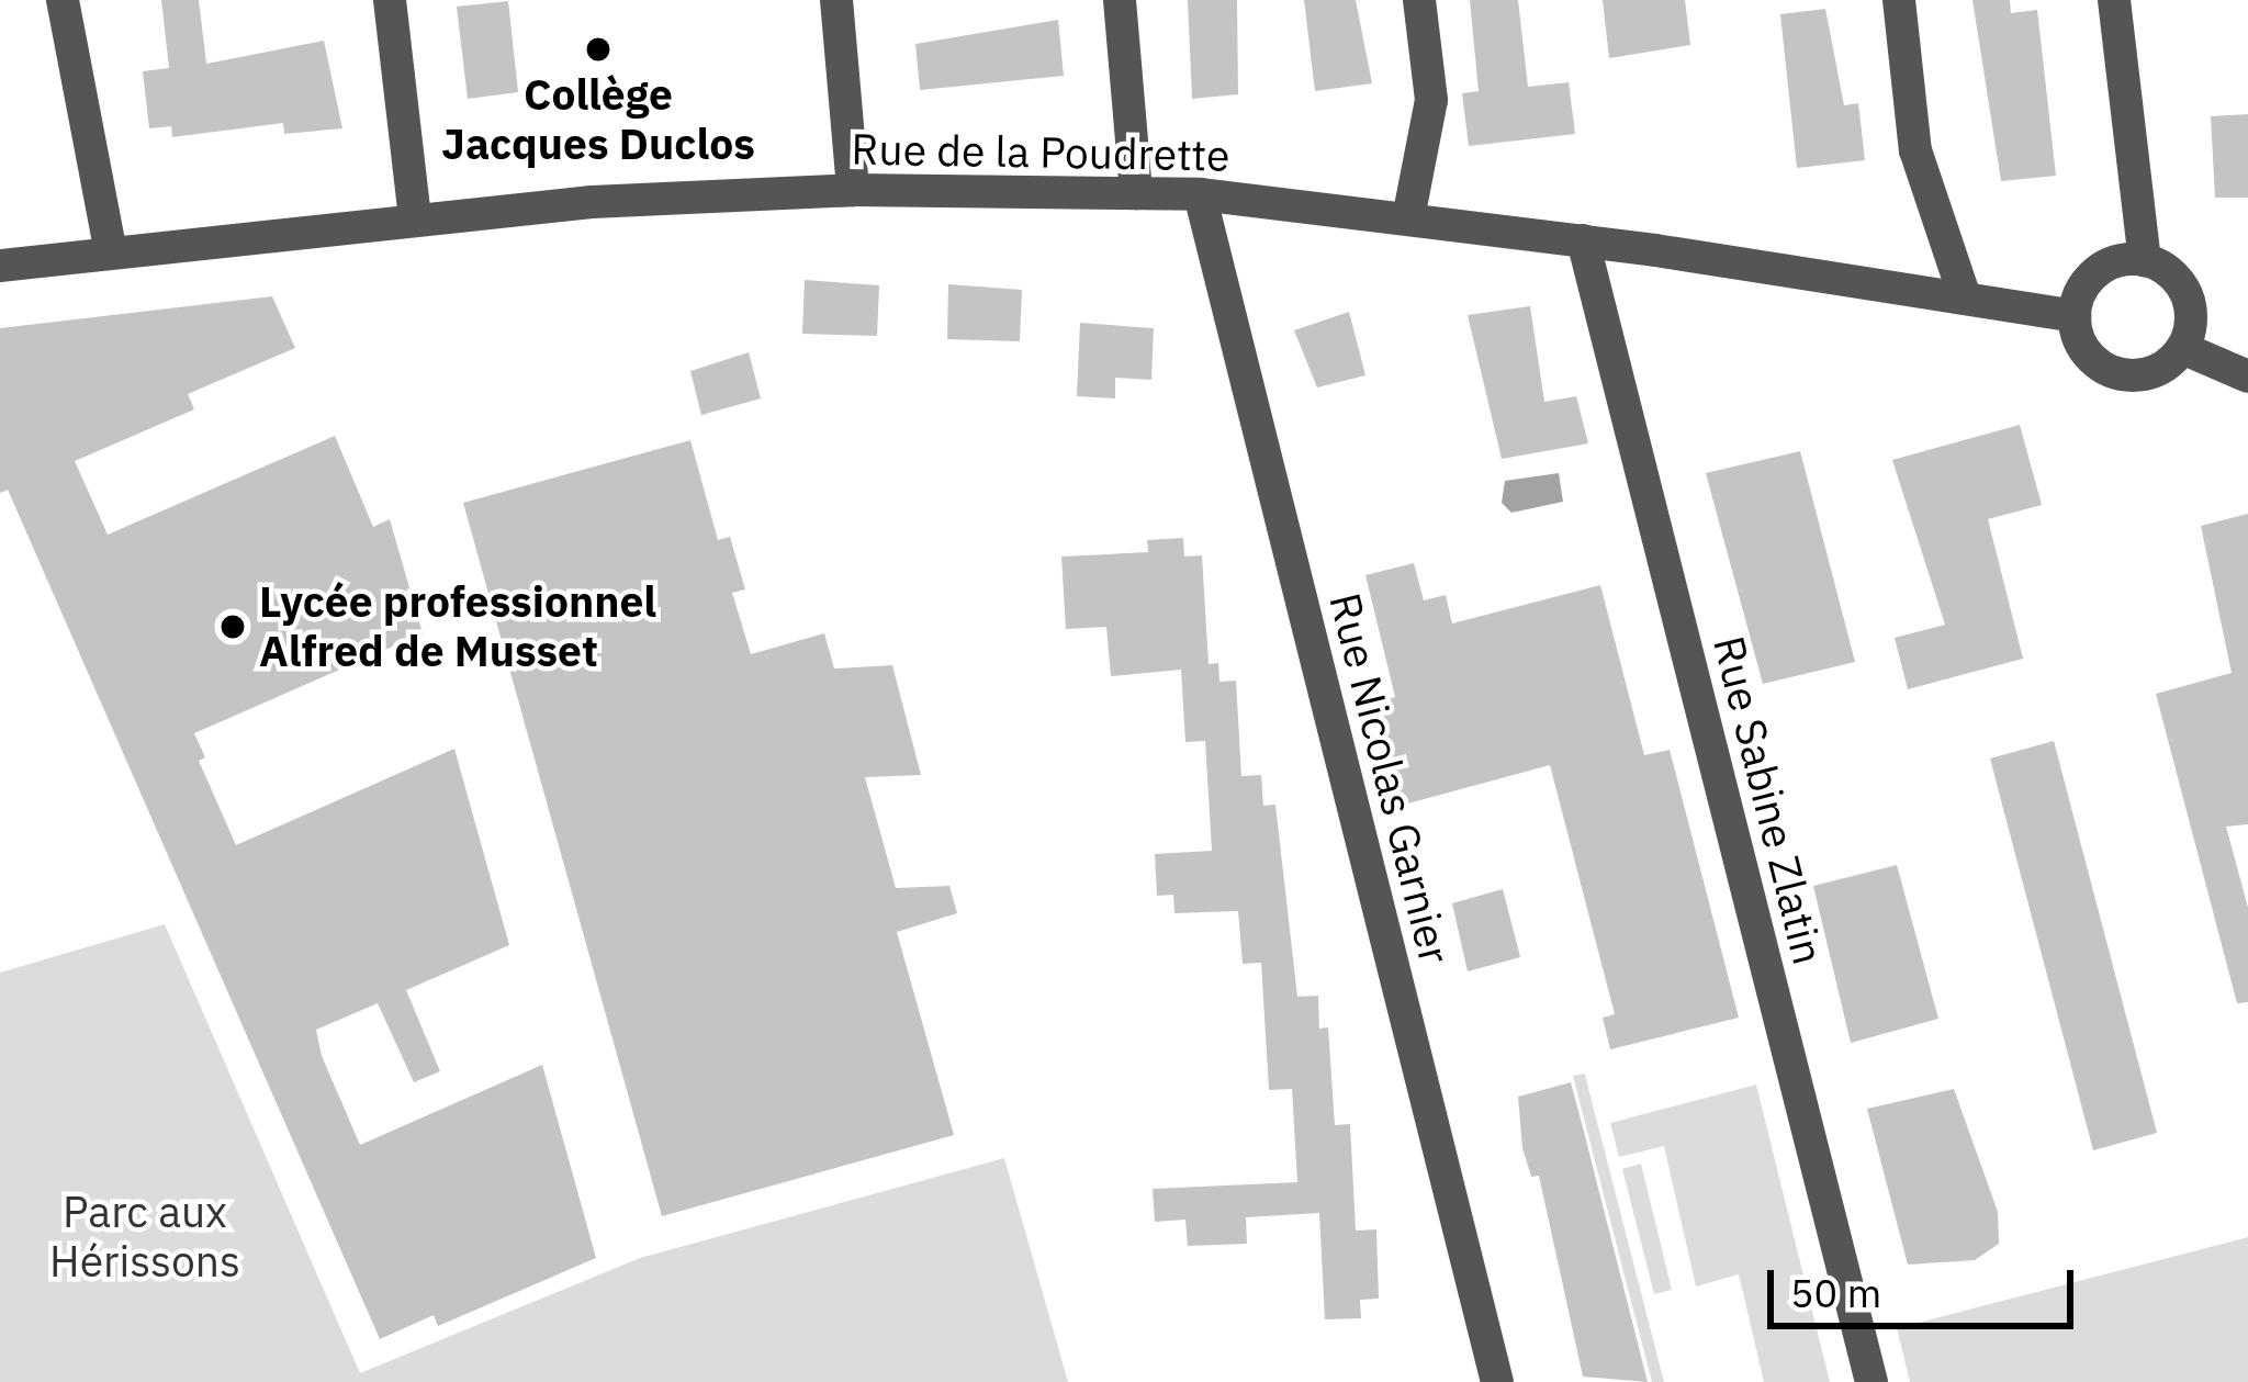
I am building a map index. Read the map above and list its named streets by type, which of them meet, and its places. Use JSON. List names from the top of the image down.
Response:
{
  "streets": {
    "street": ["Rue de la Poudrette", "Rue Nicolas Garnier", "Rue Sabine Zlatin"]
  },
  "crossings": [
    ["Rue de la Poudrette", "Rue Nicolas Garnier"],
    ["Rue de la Poudrette", "Rue Sabine Zlatin"]
  ],
  "parks": ["Parc aux Hérissons"],
  "places": ["Collège Jacques Duclos", "Lycée professionnel Alfred de Musset"],
  "scale_bar": "50 m"
}
